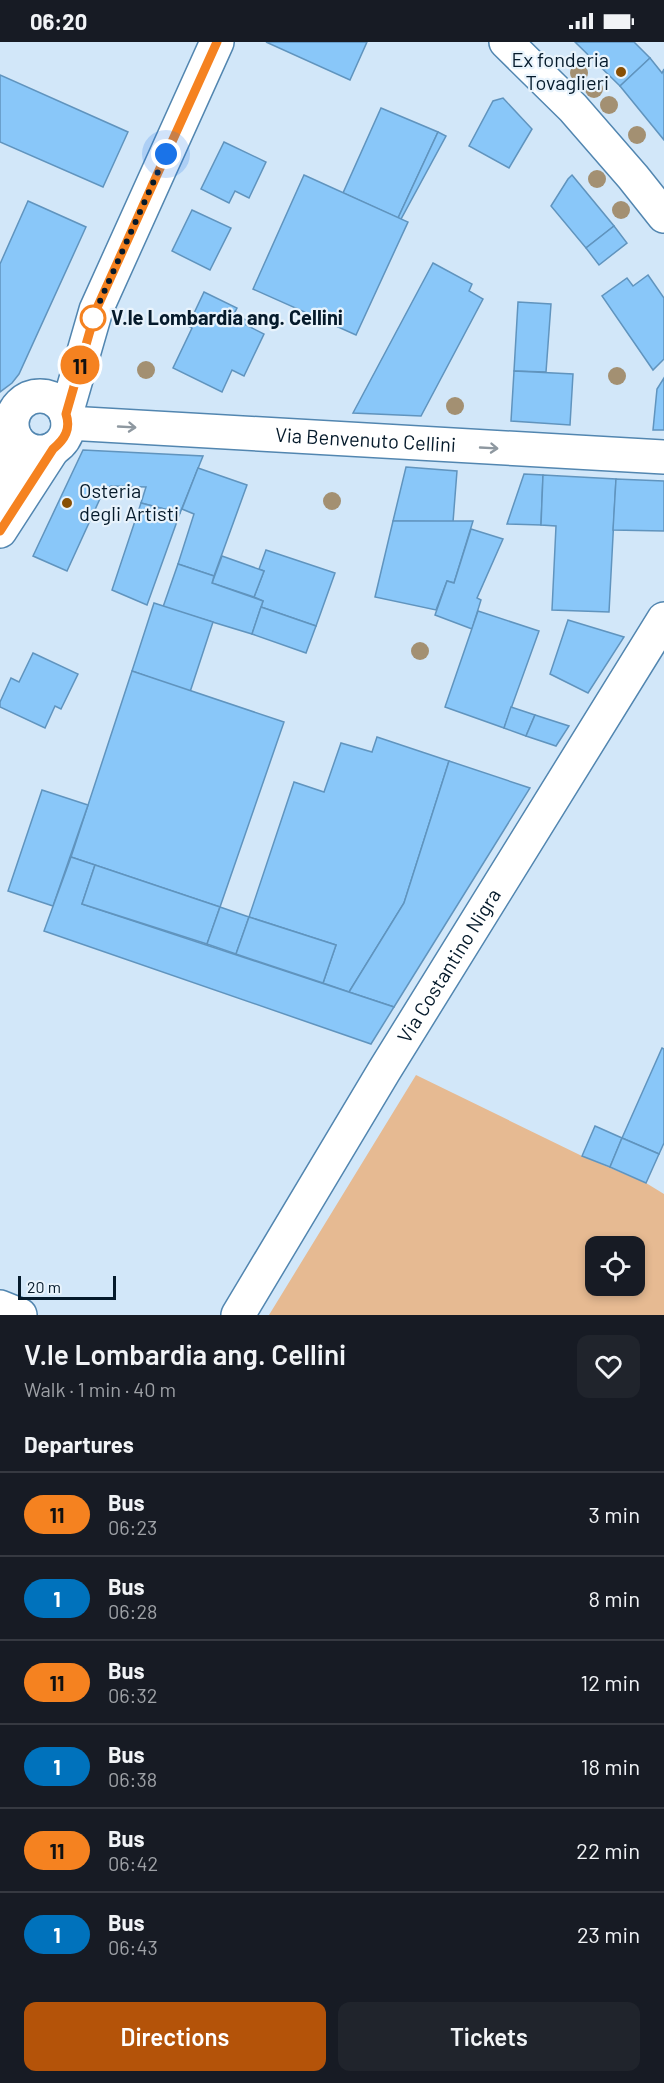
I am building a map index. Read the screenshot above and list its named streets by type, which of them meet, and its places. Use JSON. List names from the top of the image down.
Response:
{
  "streets": {
    "street": ["Via Benvenuto Cellini", "Via Costantino Nigra"]
  },
  "one_way": ["Via Benvenuto Cellini"],
  "places": ["Ex fonderia Tovaglieri", "V.le Lombardia ang. Cellini", "Osteria degli Artisti"],
  "lines": ["bus line 11"],
  "scale_bar": "20 m",
  "page": {
    "status": "06:20",
    "on_map": "11",
    "scale": "20 m",
    "heading": [
      ["V.le Lombardia ang. Cellini", "Walk · 1 min · 40 m"],
      "Departures"
    ],
    "list": [
      {
        "mark": "11",
        "name": "Bus",
        "note": "06:23",
        "value": "3 min"
      },
      {
        "mark": "1",
        "name": "Bus",
        "note": "06:28",
        "value": "8 min"
      },
      {
        "mark": "11",
        "name": "Bus",
        "note": "06:32",
        "value": "12 min"
      },
      {
        "mark": "1",
        "name": "Bus",
        "note": "06:38",
        "value": "18 min"
      },
      {
        "mark": "11",
        "name": "Bus",
        "note": "06:42",
        "value": "22 min"
      },
      {
        "mark": "1",
        "name": "Bus",
        "note": "06:43",
        "value": "23 min"
      }
    ],
    "buttons": ["Directions", "Tickets"]
  }
}
